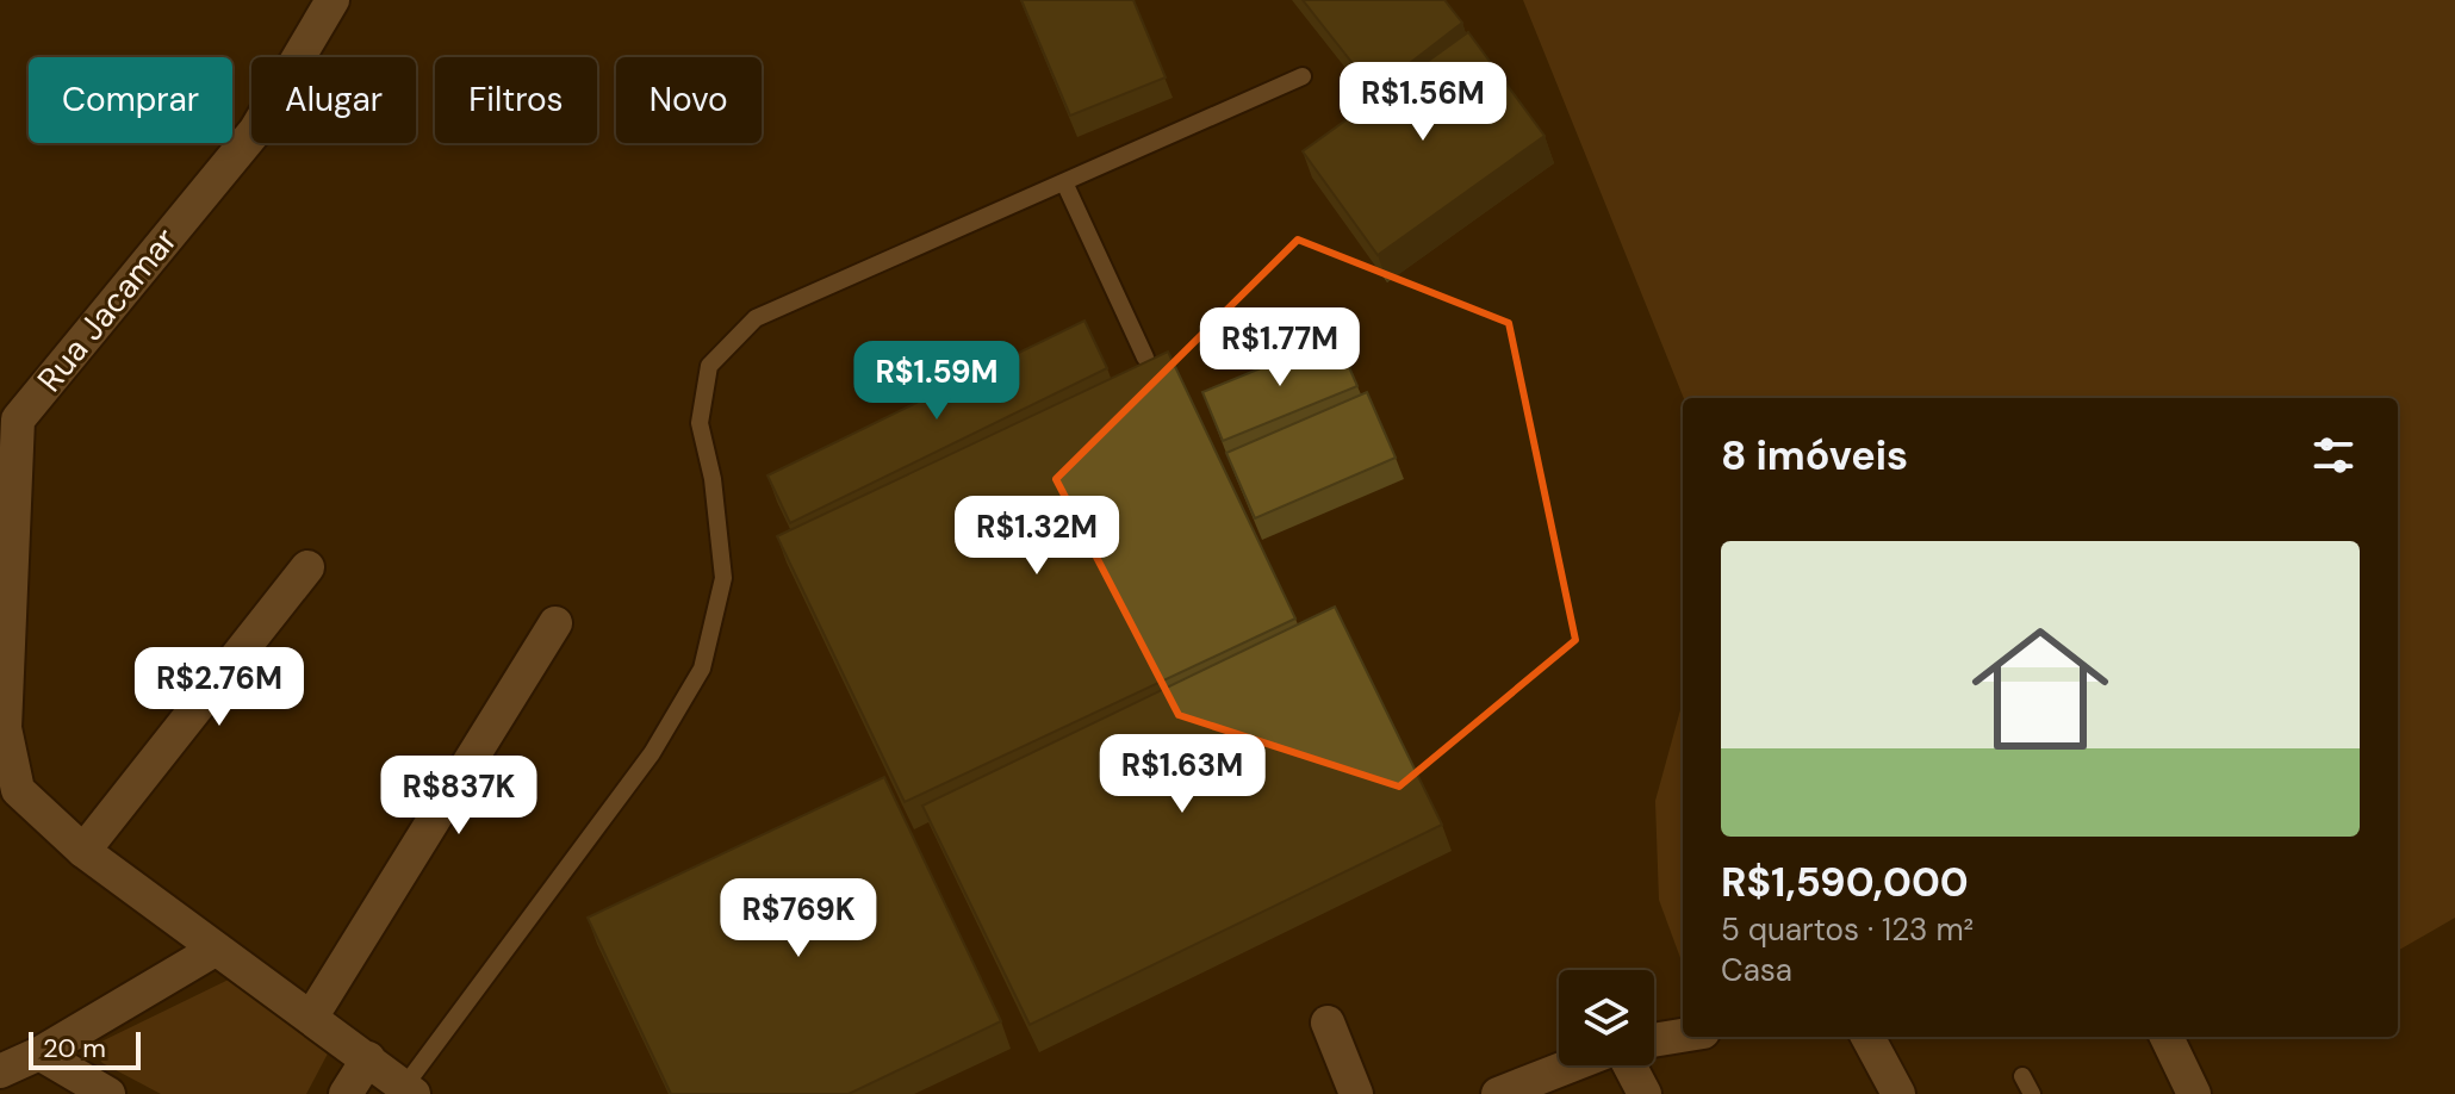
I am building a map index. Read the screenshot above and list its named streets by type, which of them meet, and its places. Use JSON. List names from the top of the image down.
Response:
{
  "streets": {
    "street": ["Rua Jacamar"]
  },
  "scale_bar": "20 m",
  "page": {
    "chip": [
      "Comprar",
      "Alugar",
      "Filtros",
      "Novo"
    ],
    "price": [
      "R$1.56M",
      "R$1.77M",
      "R$1.59M",
      "R$1.32M",
      "R$2.76M",
      "R$1.63M",
      "R$837K",
      "R$769K"
    ],
    "heading": "8 imóveis",
    "list": [
      {
        "name": "R$1,590,000",
        "note": "5 quartos · 123 m² · Casa"
      }
    ],
    "scale": "20 m"
  }
}
